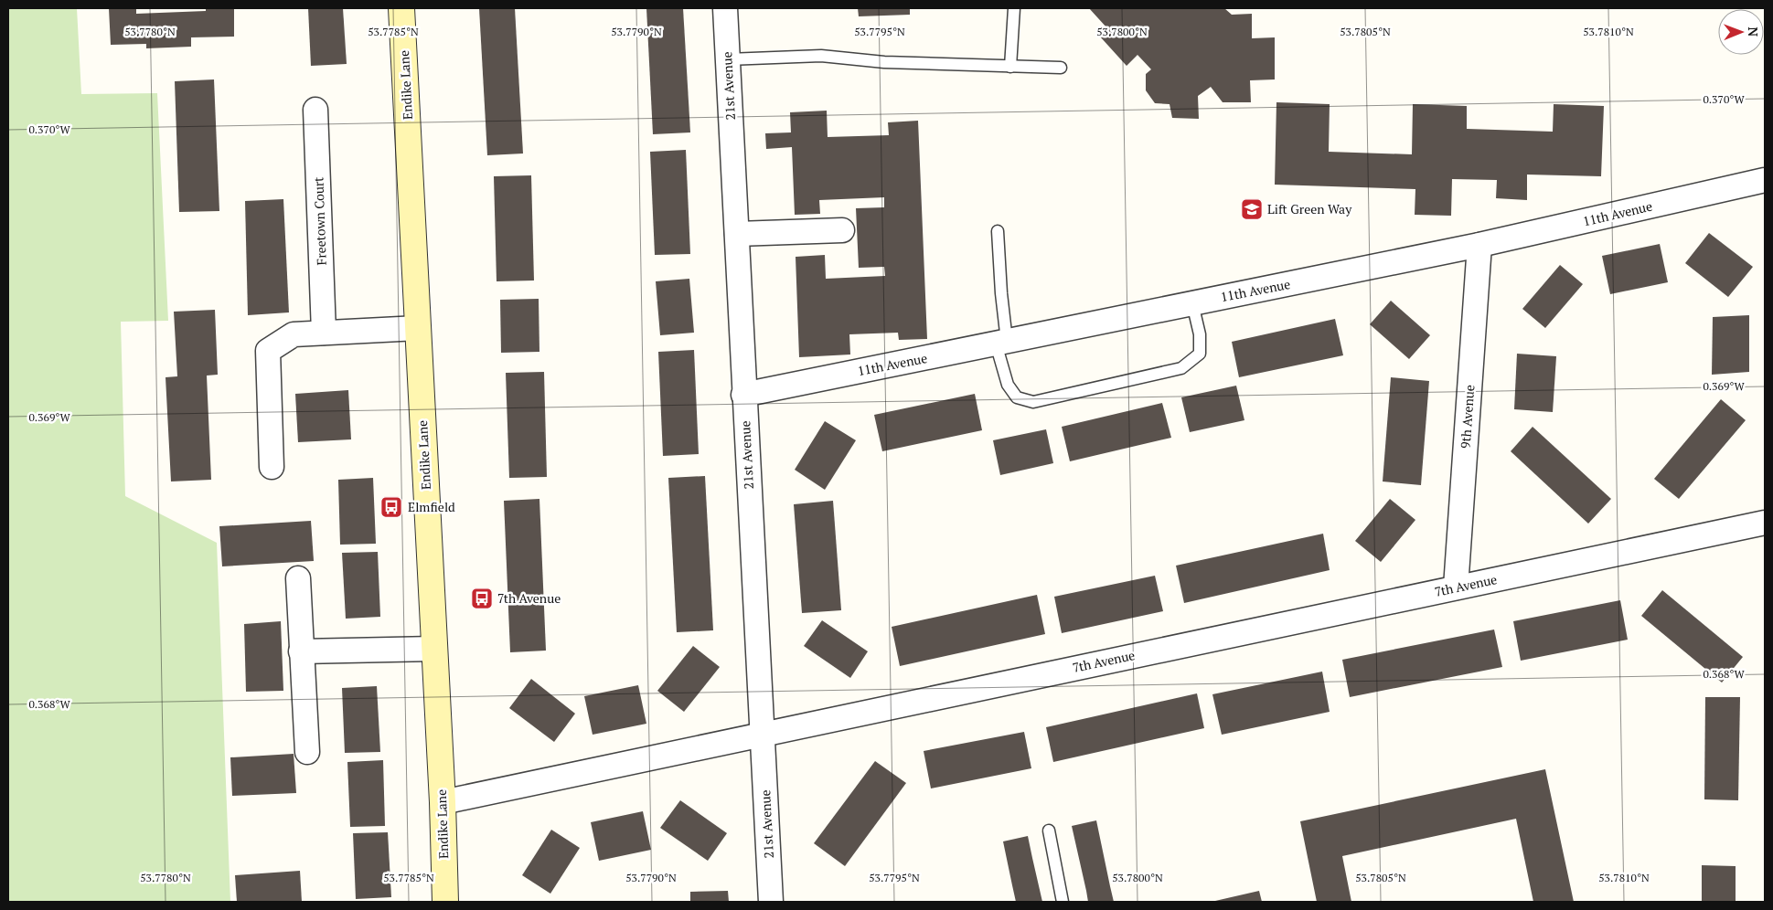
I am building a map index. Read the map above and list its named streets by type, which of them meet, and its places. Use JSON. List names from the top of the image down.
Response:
{
  "streets": {
    "street": [
      "Endike Lane",
      "21st Avenue",
      "11th Avenue",
      "Freetown Court",
      "9th Avenue",
      "7th Avenue"
    ]
  },
  "crossings": [
    ["Endike Lane", "7th Avenue"],
    ["21st Avenue", "11th Avenue"],
    ["21st Avenue", "7th Avenue"],
    ["11th Avenue", "9th Avenue"],
    ["9th Avenue", "7th Avenue"]
  ],
  "places": {
    "school or university": ["Lift Green Way"],
    "bus stop": ["Elmfield", "7th Avenue"]
  },
  "north": "right",
  "coordinates": [
    "53.7780°N",
    "53.7785°N",
    "53.7790°N",
    "53.7795°N",
    "53.7800°N",
    "53.7805°N",
    "53.7810°N",
    "0.370°W",
    "0.369°W",
    "0.368°W"
  ]
}
